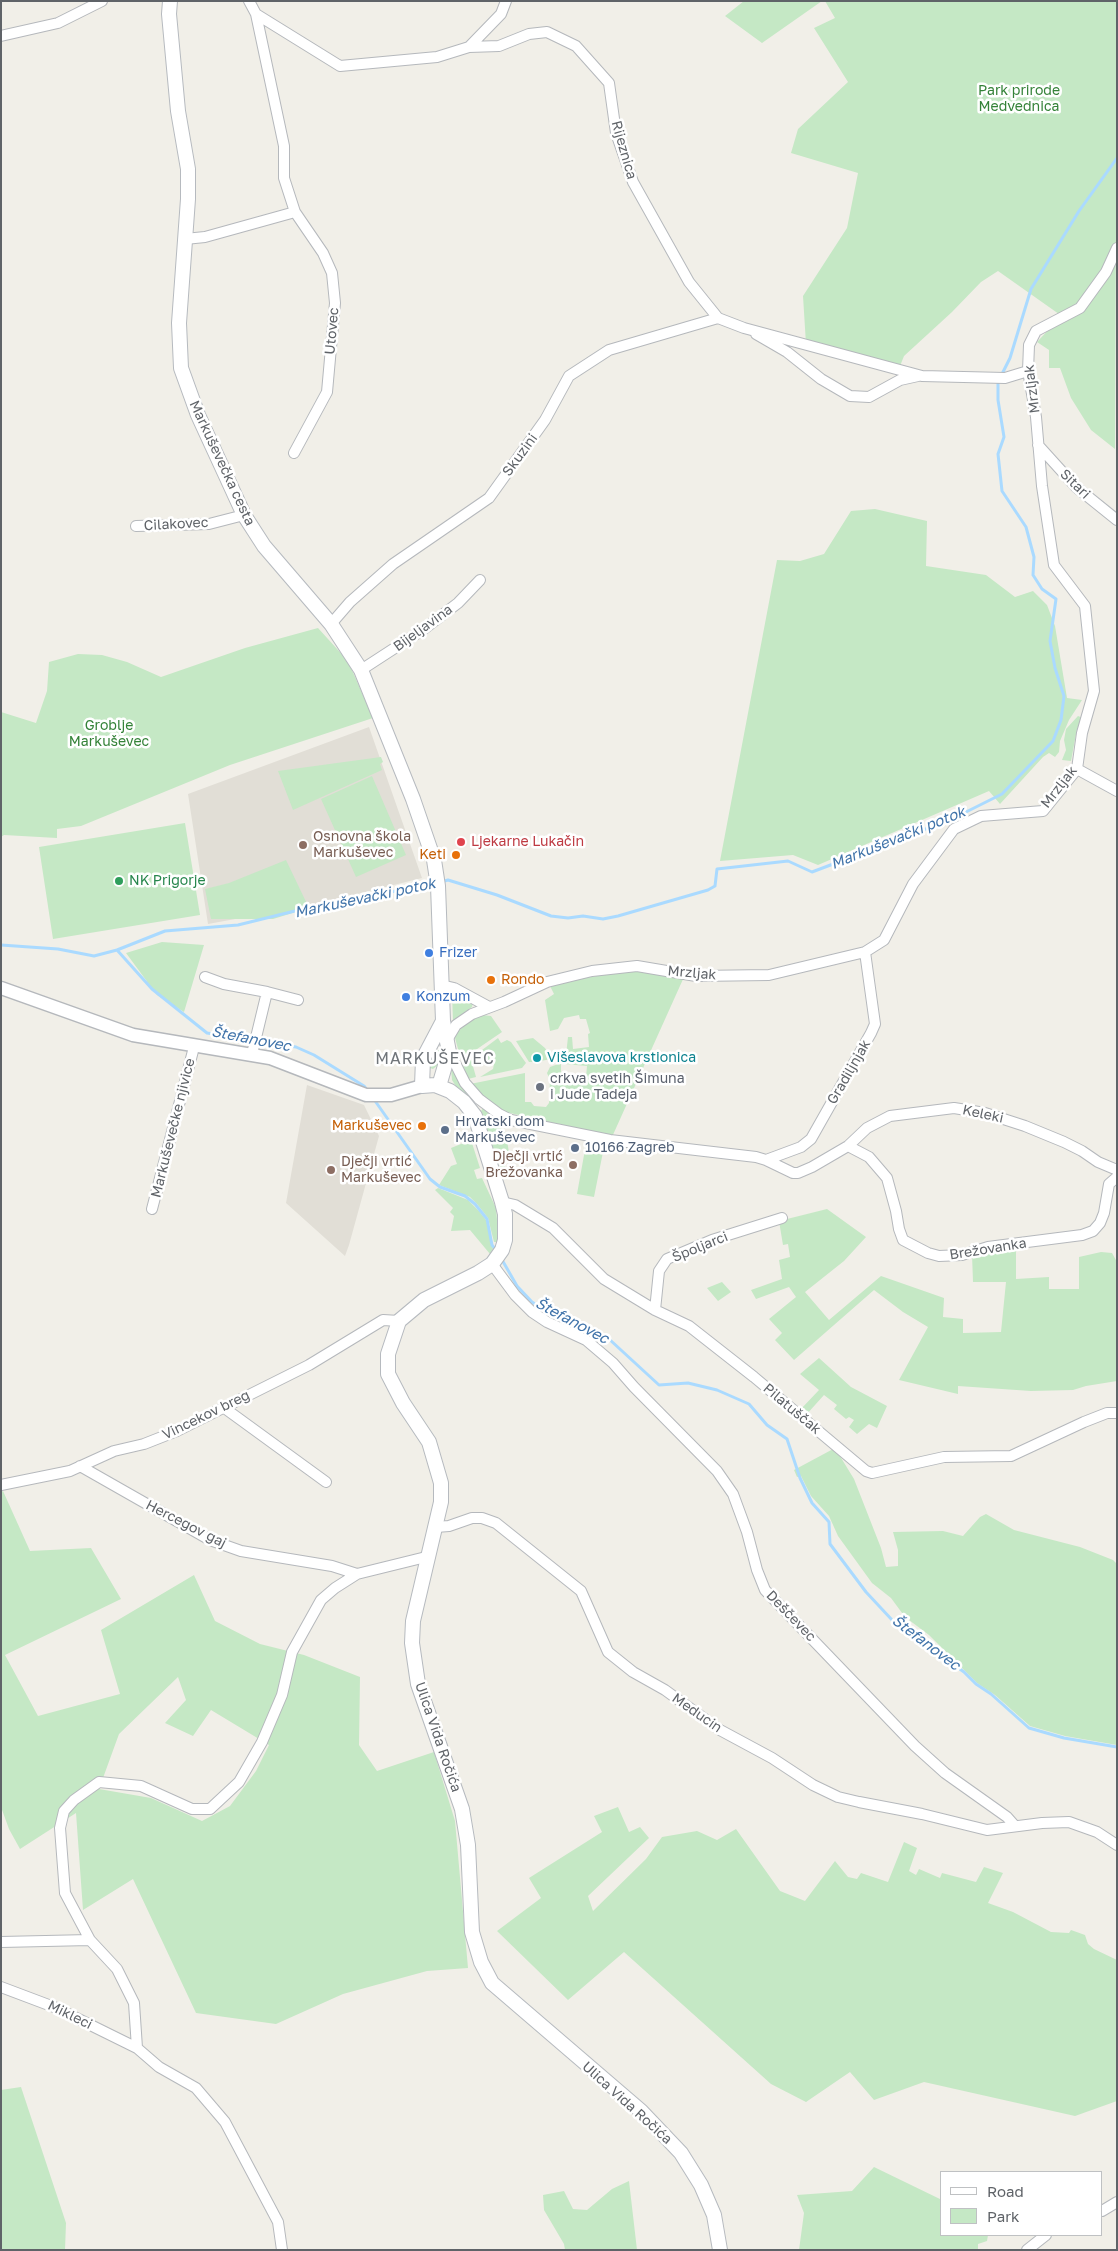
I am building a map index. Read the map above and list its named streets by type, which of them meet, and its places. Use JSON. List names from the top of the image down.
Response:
{
  "streets": {
    "main road": ["Markuševečka cesta", "Ulica Vida Ročića"],
    "street": [
      "Rijeznica",
      "Utovec",
      "Mrzljak",
      "Skuzini",
      "Sitari",
      "Cilakovec",
      "Bijeljavina",
      "Gradiljnjak",
      "Keleki",
      "Markuševečke njivice",
      "Špoljarci",
      "Brežovanka",
      "Pilatuščak",
      "Vincekov breg",
      "Hercegov gaj",
      "Deščevec",
      "Meducin",
      "Mikleci"
    ]
  },
  "crossings": [
    ["Rijeznica", "Utovec"],
    ["Rijeznica", "Skuzini"],
    ["Mrzljak", "Markuševečka cesta"],
    ["Mrzljak", "Sitari"],
    ["Mrzljak", "Gradiljnjak"],
    ["Skuzini", "Markuševečka cesta"],
    ["Markuševečka cesta", "Cilakovec"],
    ["Markuševečka cesta", "Bijeljavina"],
    ["Keleki", "Brežovanka"],
    ["Špoljarci", "Pilatuščak"],
    ["Vincekov breg", "Hercegov gaj"],
    ["Vincekov breg", "Ulica Vida Ročića"],
    ["Deščevec", "Meducin"],
    ["Deščevec", "Ulica Vida Ročića"],
    ["Meducin", "Ulica Vida Ročića"]
  ],
  "districts": ["MARKUŠEVEC"],
  "water": ["Markuševački potok", "Štefanovec"],
  "parks": ["Park prirode Medvednica", "Groblje Markuševec"],
  "places": [
    "Ljekarne Lukačin",
    "Osnovna škola Markuševec",
    "Keti",
    "NK Prigorje",
    "Frizer",
    "Rondo",
    "Konzum",
    "Višeslavova krstionica",
    "crkva svetih Šimuna i Jude Tadeja",
    "Markuševec",
    "Hrvatski dom Markuševec",
    "10166 Zagreb",
    "Dječji vrtić Brežovanka",
    "Dječji vrtić Markuševec"
  ],
  "legend": ["Road", "Park"]
}
